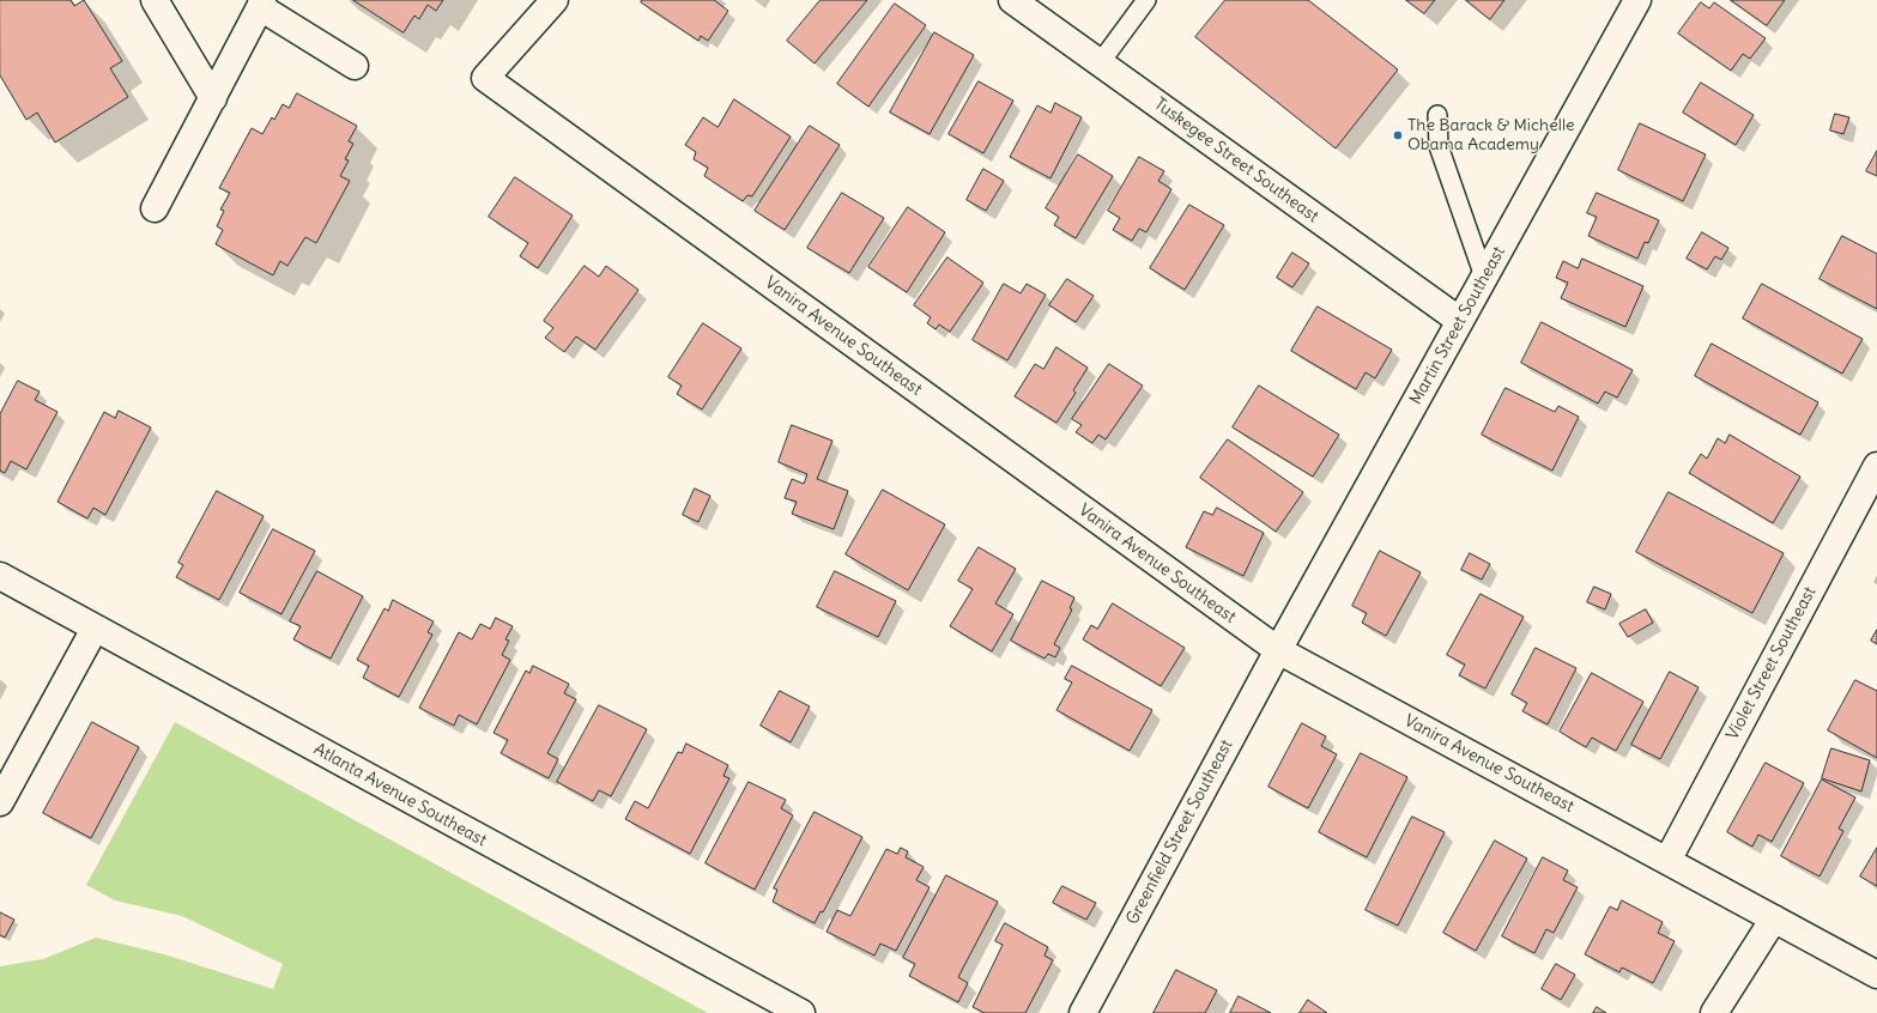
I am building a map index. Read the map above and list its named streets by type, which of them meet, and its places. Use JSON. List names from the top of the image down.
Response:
{
  "streets": {
    "street": [
      "Tuskegee Street Southeast",
      "Martin Street Southeast",
      "Vanira Avenue Southeast",
      "Violet Street Southeast",
      "Atlanta Avenue Southeast",
      "Greenfield Street Southeast"
    ]
  },
  "crossings": [
    ["Tuskegee Street Southeast", "Martin Street Southeast"],
    ["Martin Street Southeast", "Vanira Avenue Southeast"],
    ["Martin Street Southeast", "Greenfield Street Southeast"],
    ["Vanira Avenue Southeast", "Violet Street Southeast"],
    ["Vanira Avenue Southeast", "Greenfield Street Southeast"]
  ],
  "places": ["The Barack & Michelle Obama Academy"]
}
